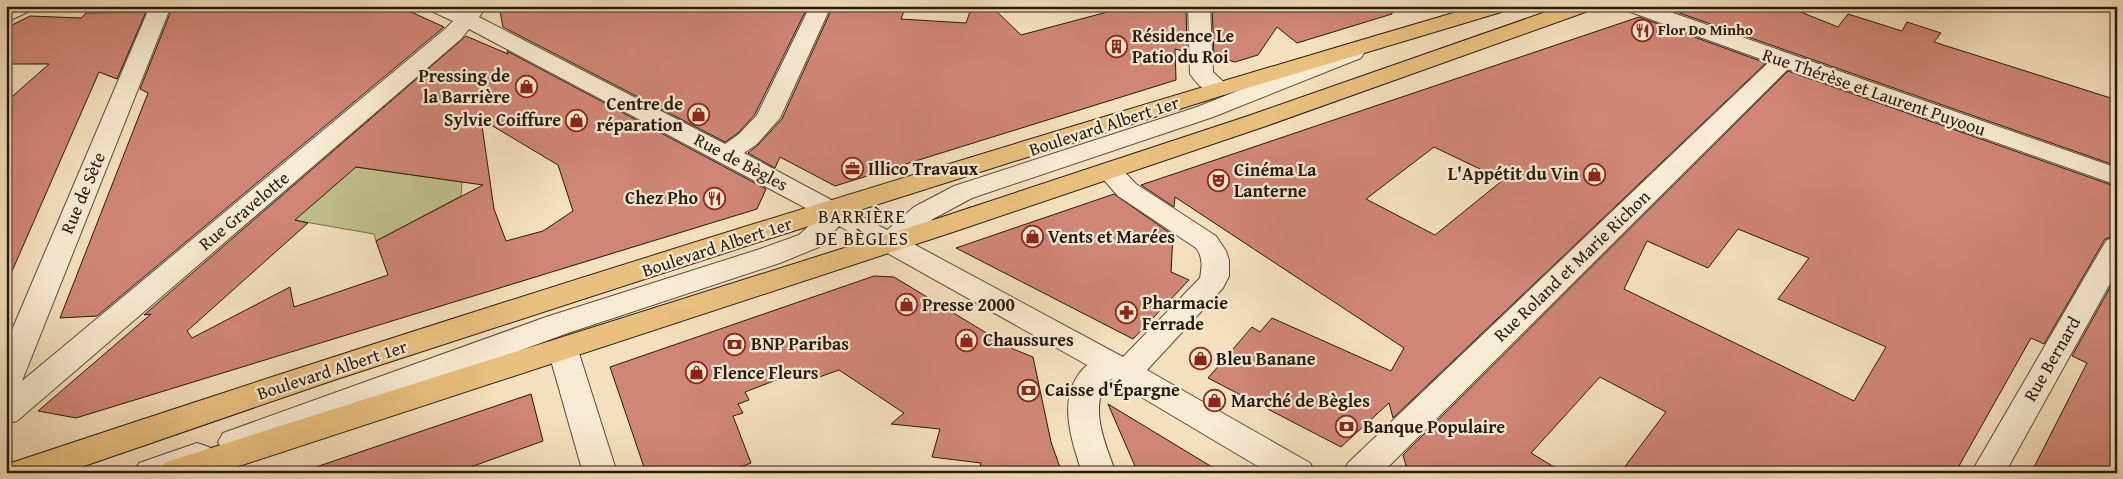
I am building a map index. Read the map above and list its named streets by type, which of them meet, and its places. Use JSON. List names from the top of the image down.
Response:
{
  "streets": {
    "main road": ["Boulevard Albert 1er"],
    "street": [
      "Rue Thérèse et Laurent Puyoou",
      "Rue de Bègles",
      "Rue de Sète",
      "Rue Gravelotte",
      "Rue Roland et Marie Richon",
      "Rue Bernard"
    ]
  },
  "crossings": [
    ["Rue Thérèse et Laurent Puyoou", "Rue Roland et Marie Richon"],
    ["Boulevard Albert 1er", "Rue de Bègles"],
    ["Rue de Bègles", "Rue Gravelotte"]
  ],
  "districts": ["BARRIÈRE DE BÈGLES"],
  "places": {
    "restaurant": ["Flor Do Minho", "Chez Pho"],
    "building": ["Résidence Le Patio du Roi"],
    "shop": [
      "Pressing de la Barrière",
      "Centre de réparation",
      "Sylvie Coiffure",
      "L'Appétit du Vin",
      "Vents et Marées",
      "Presse 2000",
      "Chaussures",
      "Bleu Banane",
      "Flence Fleurs",
      "Marché de Bègles"
    ],
    "office": ["Illico Travaux"],
    "theatre": ["Cinéma La Lanterne"],
    "pharmacy": ["Pharmacie Ferrade"],
    "bank": ["BNP Paribas", "Caisse d'Épargne", "Banque Populaire"]
  }
}
